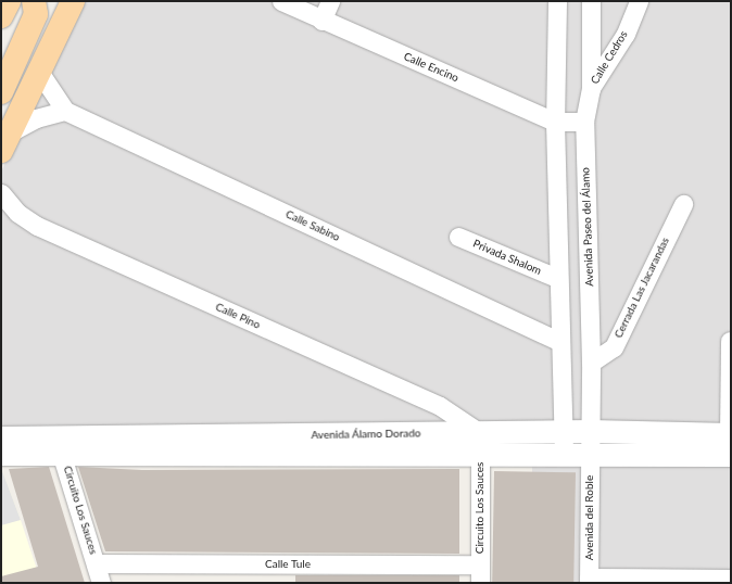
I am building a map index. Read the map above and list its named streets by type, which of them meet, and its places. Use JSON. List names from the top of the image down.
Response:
{
  "streets": {
    "street": [
      "Calle Cedros",
      "Calle Encino",
      "Calle Sabino",
      "Avenida Paseo del Álamo",
      "Privada Shalom",
      "Cerrada Las Jacarandas",
      "Calle Pino",
      "Avenida Álamo Dorado",
      "Circuito Los Sauces",
      "Avenida del Roble",
      "Calle Tule"
    ]
  },
  "crossings": [
    ["Calle Cedros", "Avenida Paseo del Álamo"],
    ["Calle Encino", "Avenida Paseo del Álamo"],
    ["Avenida Paseo del Álamo", "Cerrada Las Jacarandas"],
    ["Avenida Paseo del Álamo", "Avenida Álamo Dorado"],
    ["Avenida Paseo del Álamo", "Avenida del Roble"],
    ["Calle Pino", "Avenida Álamo Dorado"],
    ["Calle Pino", "Circuito Los Sauces"],
    ["Avenida Álamo Dorado", "Circuito Los Sauces"],
    ["Avenida Álamo Dorado", "Avenida del Roble"],
    ["Circuito Los Sauces", "Calle Tule"]
  ]
}
